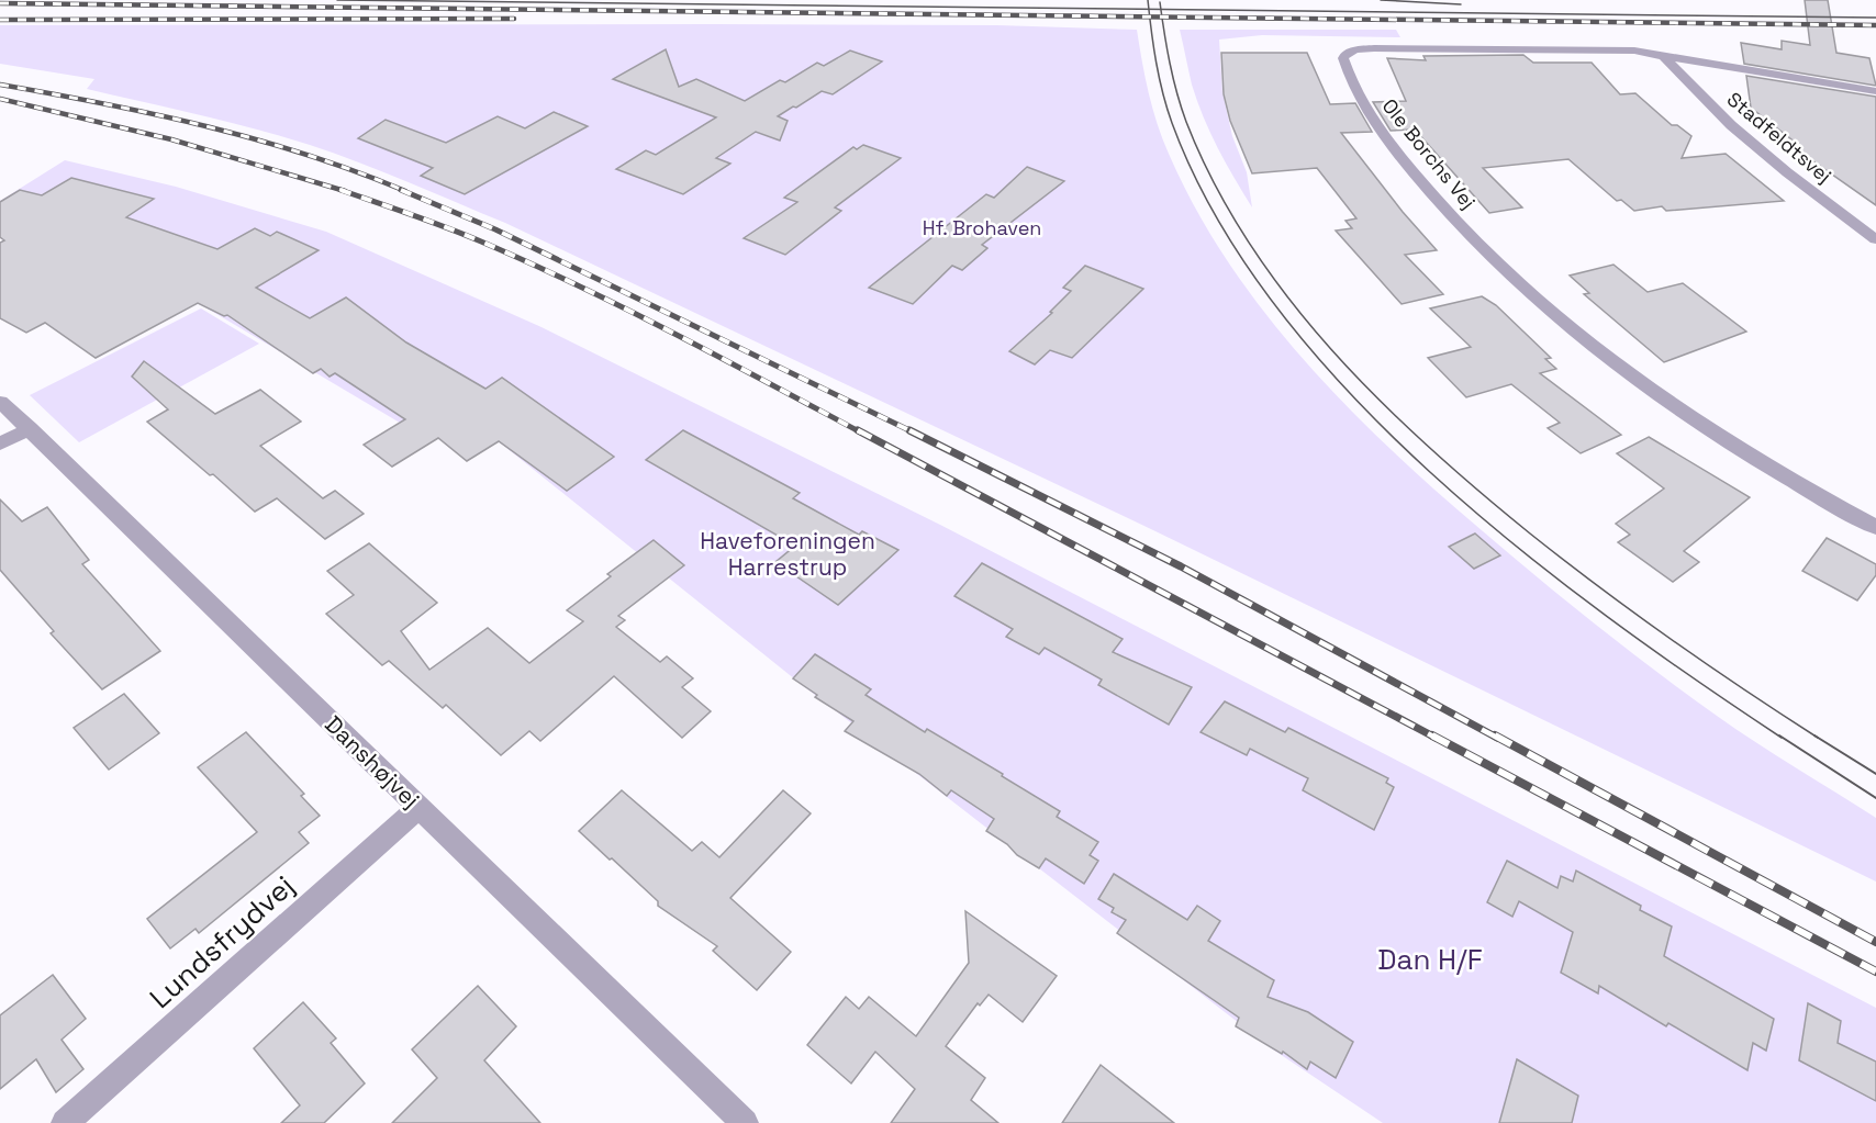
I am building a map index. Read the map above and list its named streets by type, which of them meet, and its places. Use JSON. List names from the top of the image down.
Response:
{
  "streets": {
    "street": [
      "Stadfeldtsvej",
      "Ole Borchs Vej",
      "Danshøjvej",
      "Lundsfrydvej"
    ]
  },
  "crossings": [
    ["Stadfeldtsvej", "Ole Borchs Vej"],
    ["Danshøjvej", "Lundsfrydvej"]
  ],
  "parks": ["Hf. Brohaven", "Haveforeningen Harrestrup", "Dan H/F"]
}
